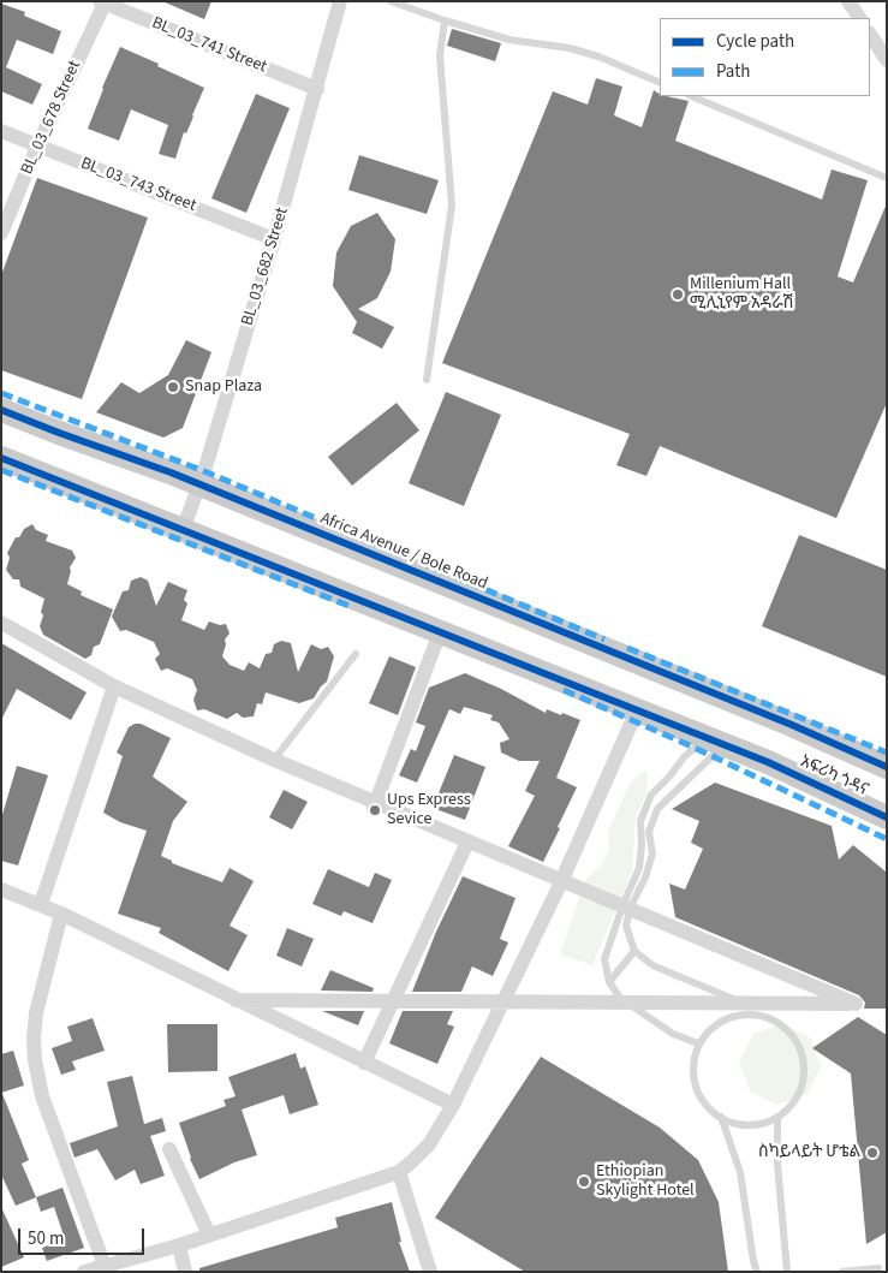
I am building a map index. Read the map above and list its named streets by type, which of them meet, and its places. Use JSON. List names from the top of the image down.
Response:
{
  "streets": {
    "main road": ["Africa Avenue / Bole Road", "አፍሪካ ጎዳና"],
    "street": [
      "BL_03_741 Street",
      "BL_03_678 Street",
      "BL_03_743 Street",
      "BL_03_682 Street"
    ]
  },
  "crossings": [
    ["BL_03_741 Street", "BL_03_678 Street"],
    ["BL_03_741 Street", "BL_03_682 Street"],
    ["BL_03_678 Street", "BL_03_743 Street"],
    ["BL_03_743 Street", "BL_03_682 Street"],
    ["BL_03_682 Street", "Africa Avenue / Bole Road"],
    ["Africa Avenue / Bole Road", "አፍሪካ ጎዳና"]
  ],
  "places": [
    "Millenium Hall ሚሊኒየም አዳራሽ",
    "Snap Plaza",
    "Ups Express Sevice",
    "ስካይላይት ሆቴል",
    "Ethiopian Skylight Hotel"
  ],
  "legend": ["Cycle path", "Path"],
  "scale_bar": "50 m"
}
